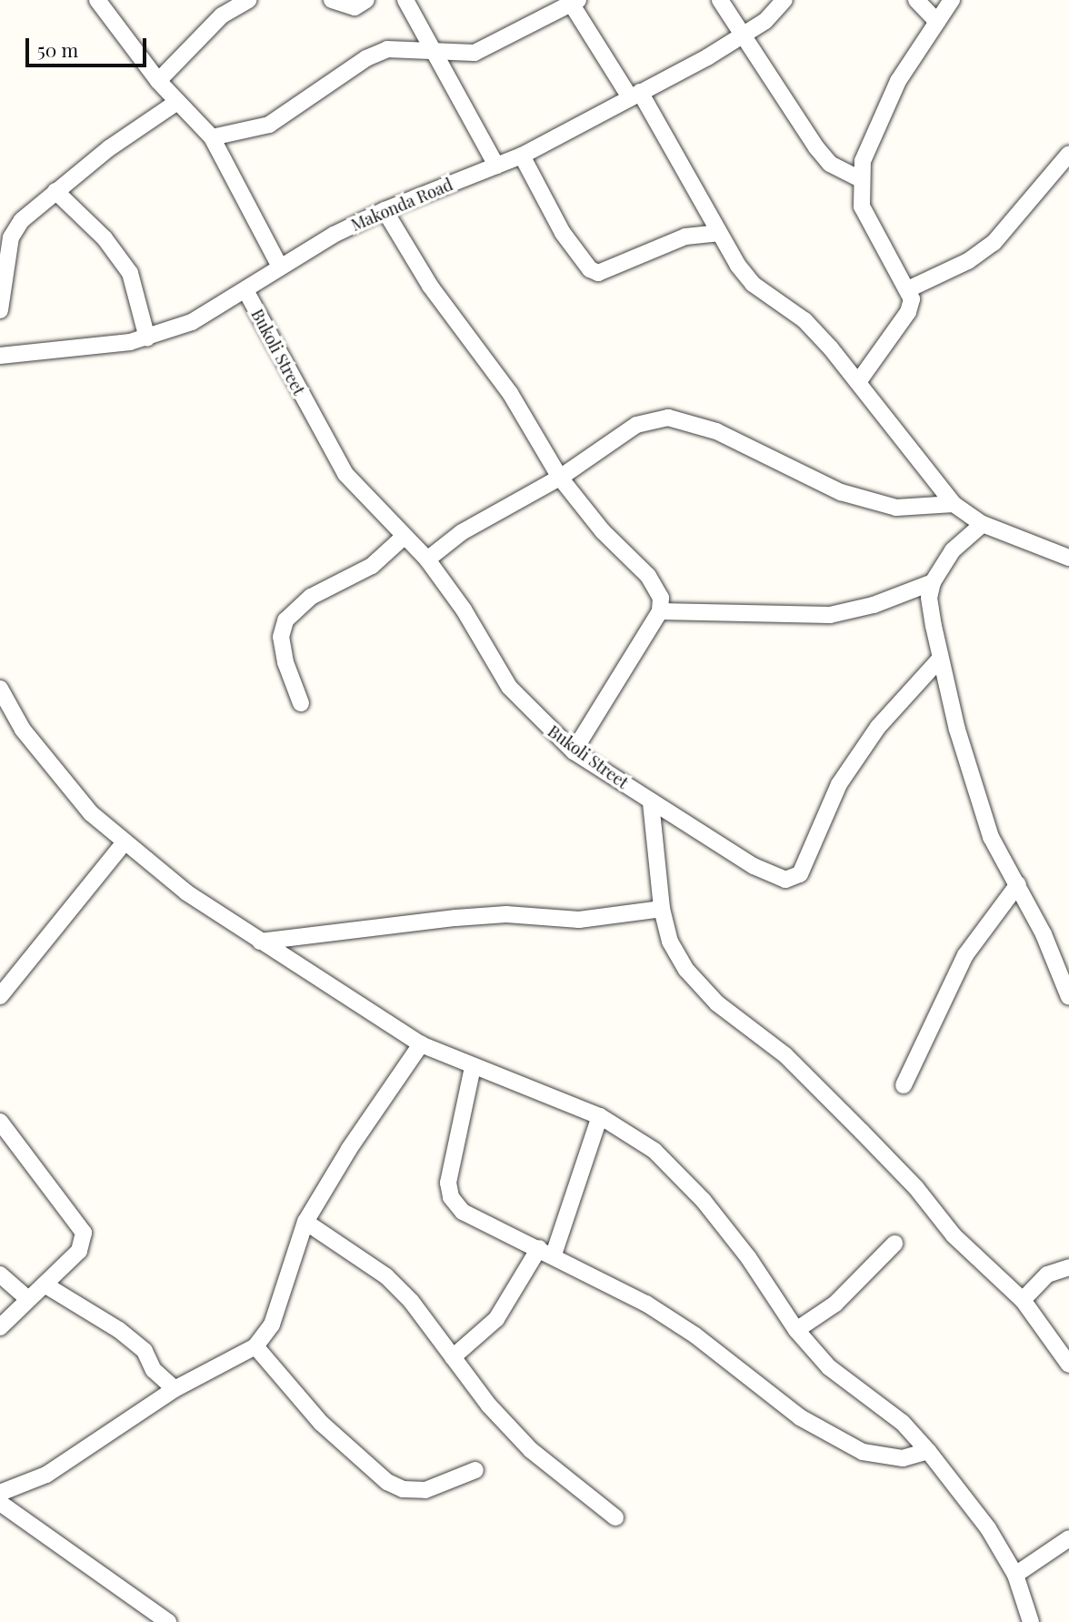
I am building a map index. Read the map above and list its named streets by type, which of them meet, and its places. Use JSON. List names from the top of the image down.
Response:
{
  "streets": {
    "street": ["Makonda Road", "Bukoli Street"]
  },
  "crossings": [
    ["Makonda Road", "Bukoli Street"]
  ],
  "scale_bar": "50 m"
}
